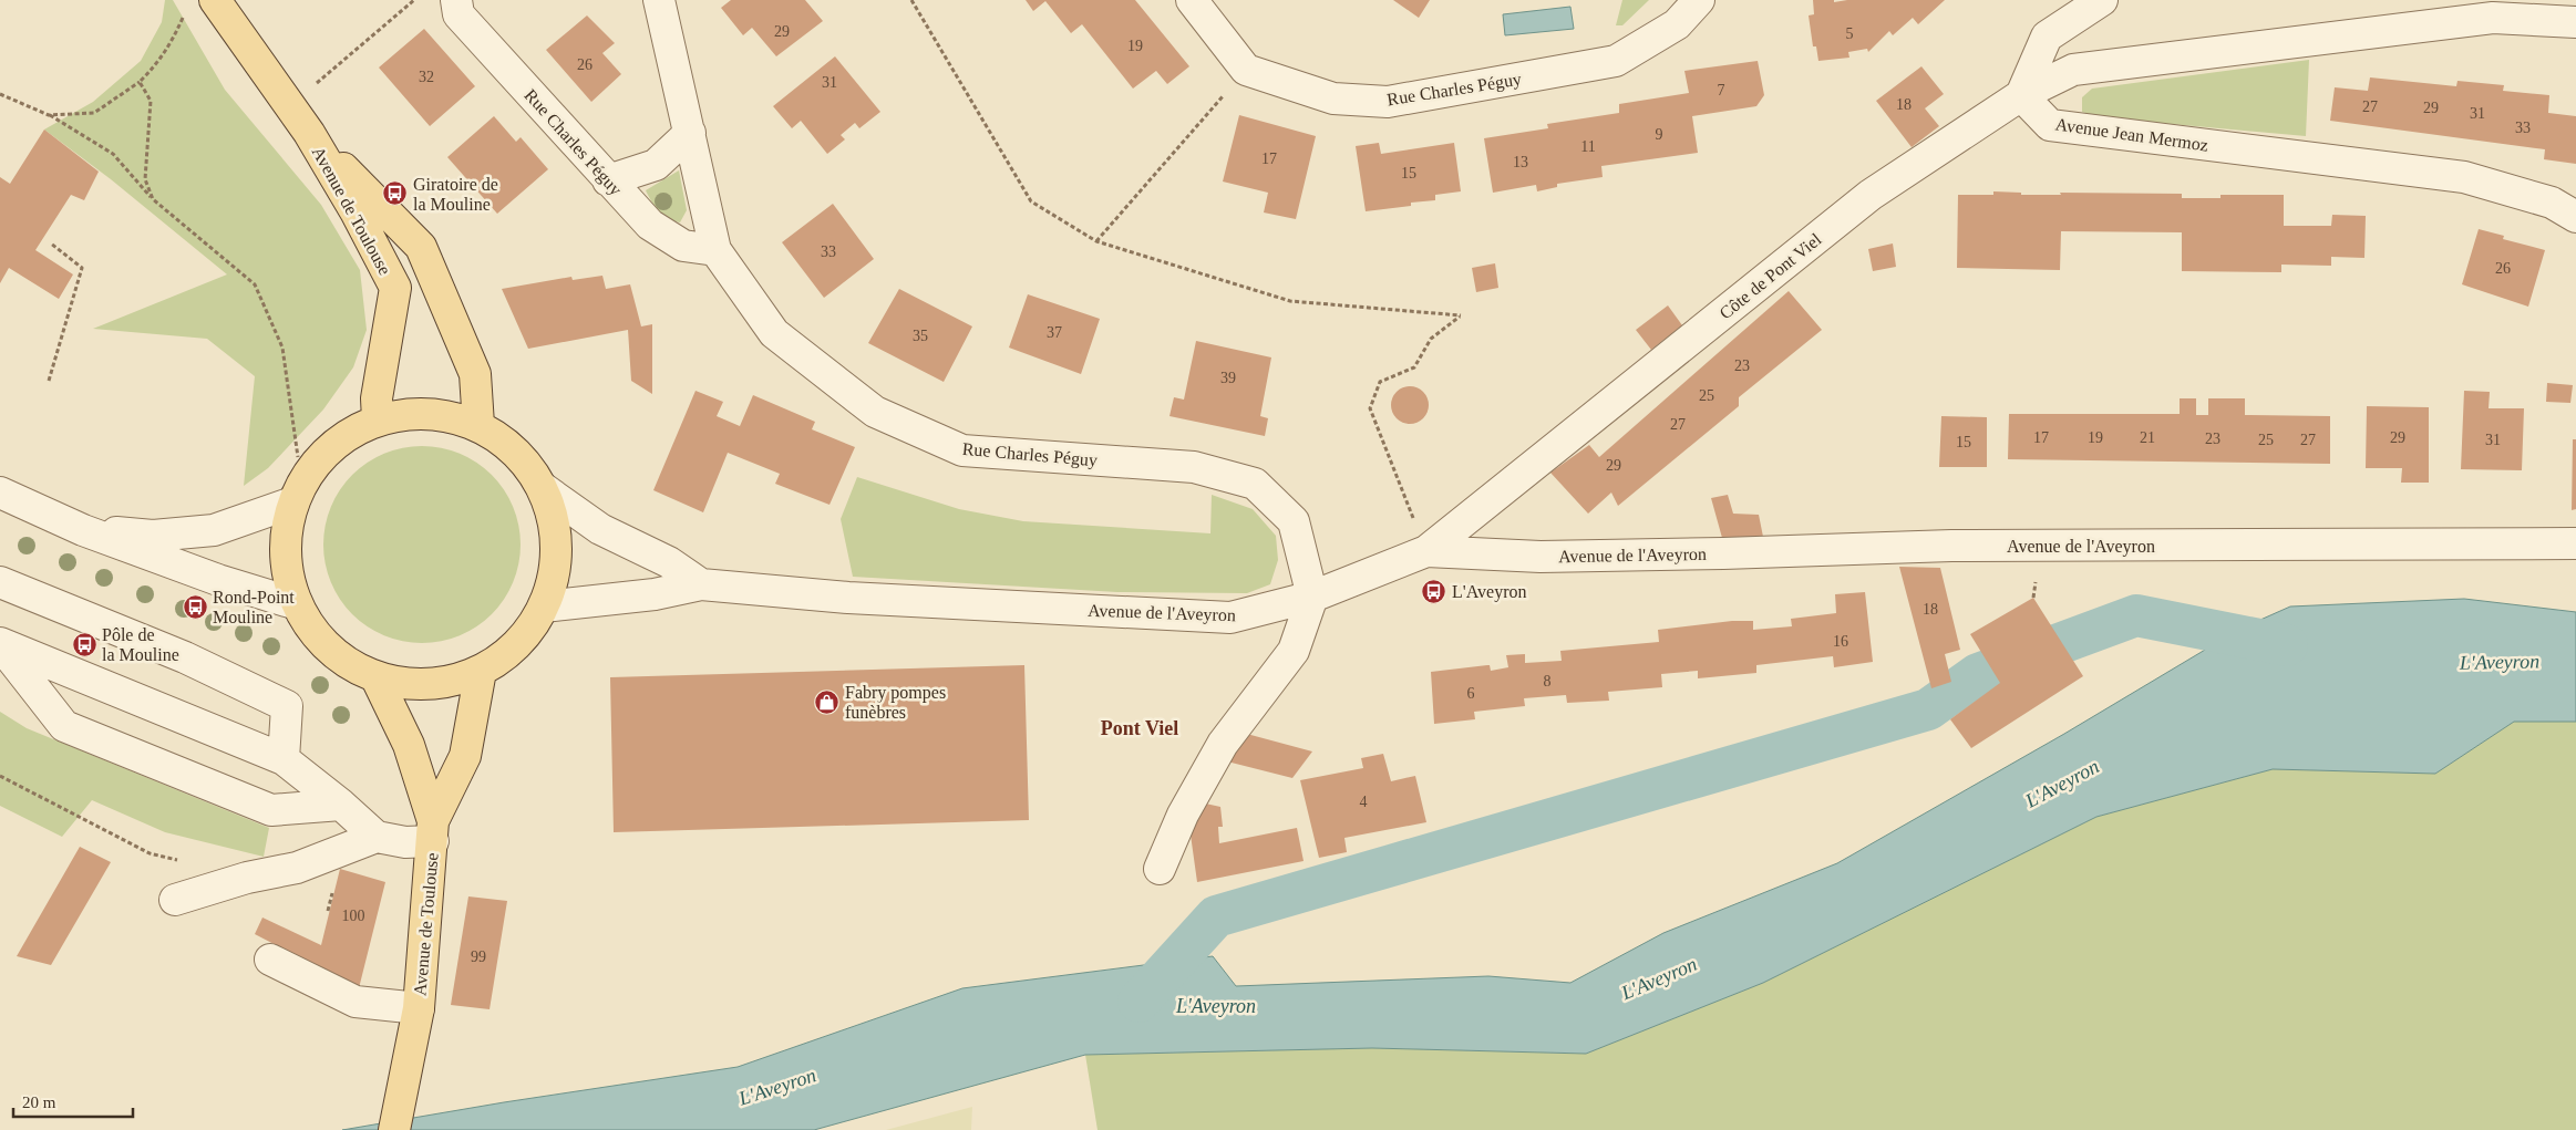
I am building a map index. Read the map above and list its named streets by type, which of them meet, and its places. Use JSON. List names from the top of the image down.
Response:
{
  "streets": {
    "main road": ["Avenue de Toulouse"],
    "street": [
      "Rue Charles Péguy",
      "Avenue Jean Mermoz",
      "Côte de Pont Viel",
      "Avenue de l'Aveyron"
    ]
  },
  "crossings": [
    ["Rue Charles Péguy", "Avenue de l'Aveyron"],
    ["Avenue Jean Mermoz", "Côte de Pont Viel"],
    ["Côte de Pont Viel", "Avenue de l'Aveyron"]
  ],
  "districts": ["Pont Viel"],
  "water": ["L'Aveyron"],
  "places": {
    "bus stop": [
      "Giratoire de la Mouline",
      "L'Aveyron",
      "Rond-Point Mouline",
      "Pôle de la Mouline"
    ],
    "shop": ["Fabry pompes funèbres"]
  },
  "house_numbers": [
    "29",
    "5",
    "19",
    "26",
    "32",
    "31",
    "7",
    "18",
    "27",
    "29",
    "31",
    "33",
    "9",
    "11",
    "17",
    "13",
    "15",
    "33",
    "26",
    "37",
    "35",
    "23",
    "39",
    "25",
    "27",
    "17",
    "19",
    "21",
    "29",
    "23",
    "25",
    "27",
    "31",
    "15",
    "29",
    "18",
    "16",
    "8",
    "6",
    "4",
    "100",
    "99"
  ],
  "scale_bar": "20 m"
}
